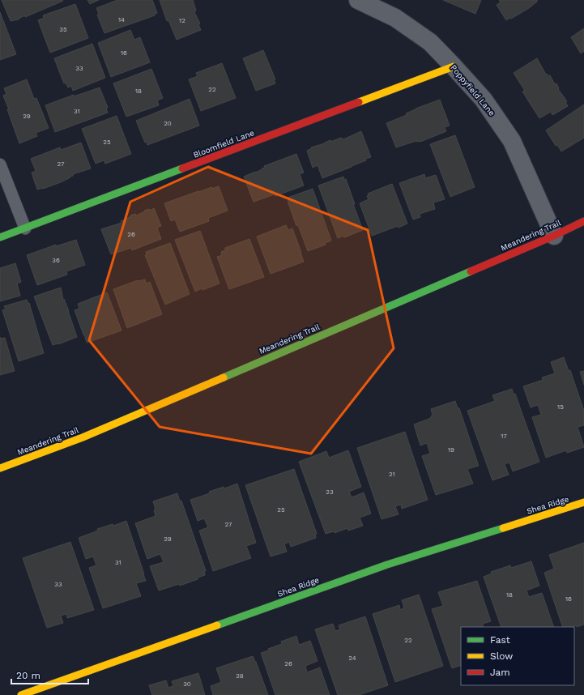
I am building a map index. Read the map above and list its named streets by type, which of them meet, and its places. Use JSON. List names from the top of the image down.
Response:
{
  "streets": {
    "street": [
      "Poppyfield Lane",
      "Bloomfield Lane",
      "Meandering Trail",
      "Shea Ridge"
    ]
  },
  "crossings": [
    ["Poppyfield Lane", "Bloomfield Lane"],
    ["Poppyfield Lane", "Meandering Trail"]
  ],
  "house_numbers": [
    "14",
    "12",
    "35",
    "16",
    "33",
    "22",
    "18",
    "31",
    "29",
    "20",
    "25",
    "27",
    "26",
    "36",
    "15",
    "17",
    "19",
    "21",
    "23",
    "25",
    "27",
    "29",
    "31",
    "33",
    "18",
    "16",
    "22",
    "24",
    "26",
    "28",
    "30"
  ],
  "legend": ["Fast", "Slow", "Jam"],
  "scale_bar": "20 m"
}
